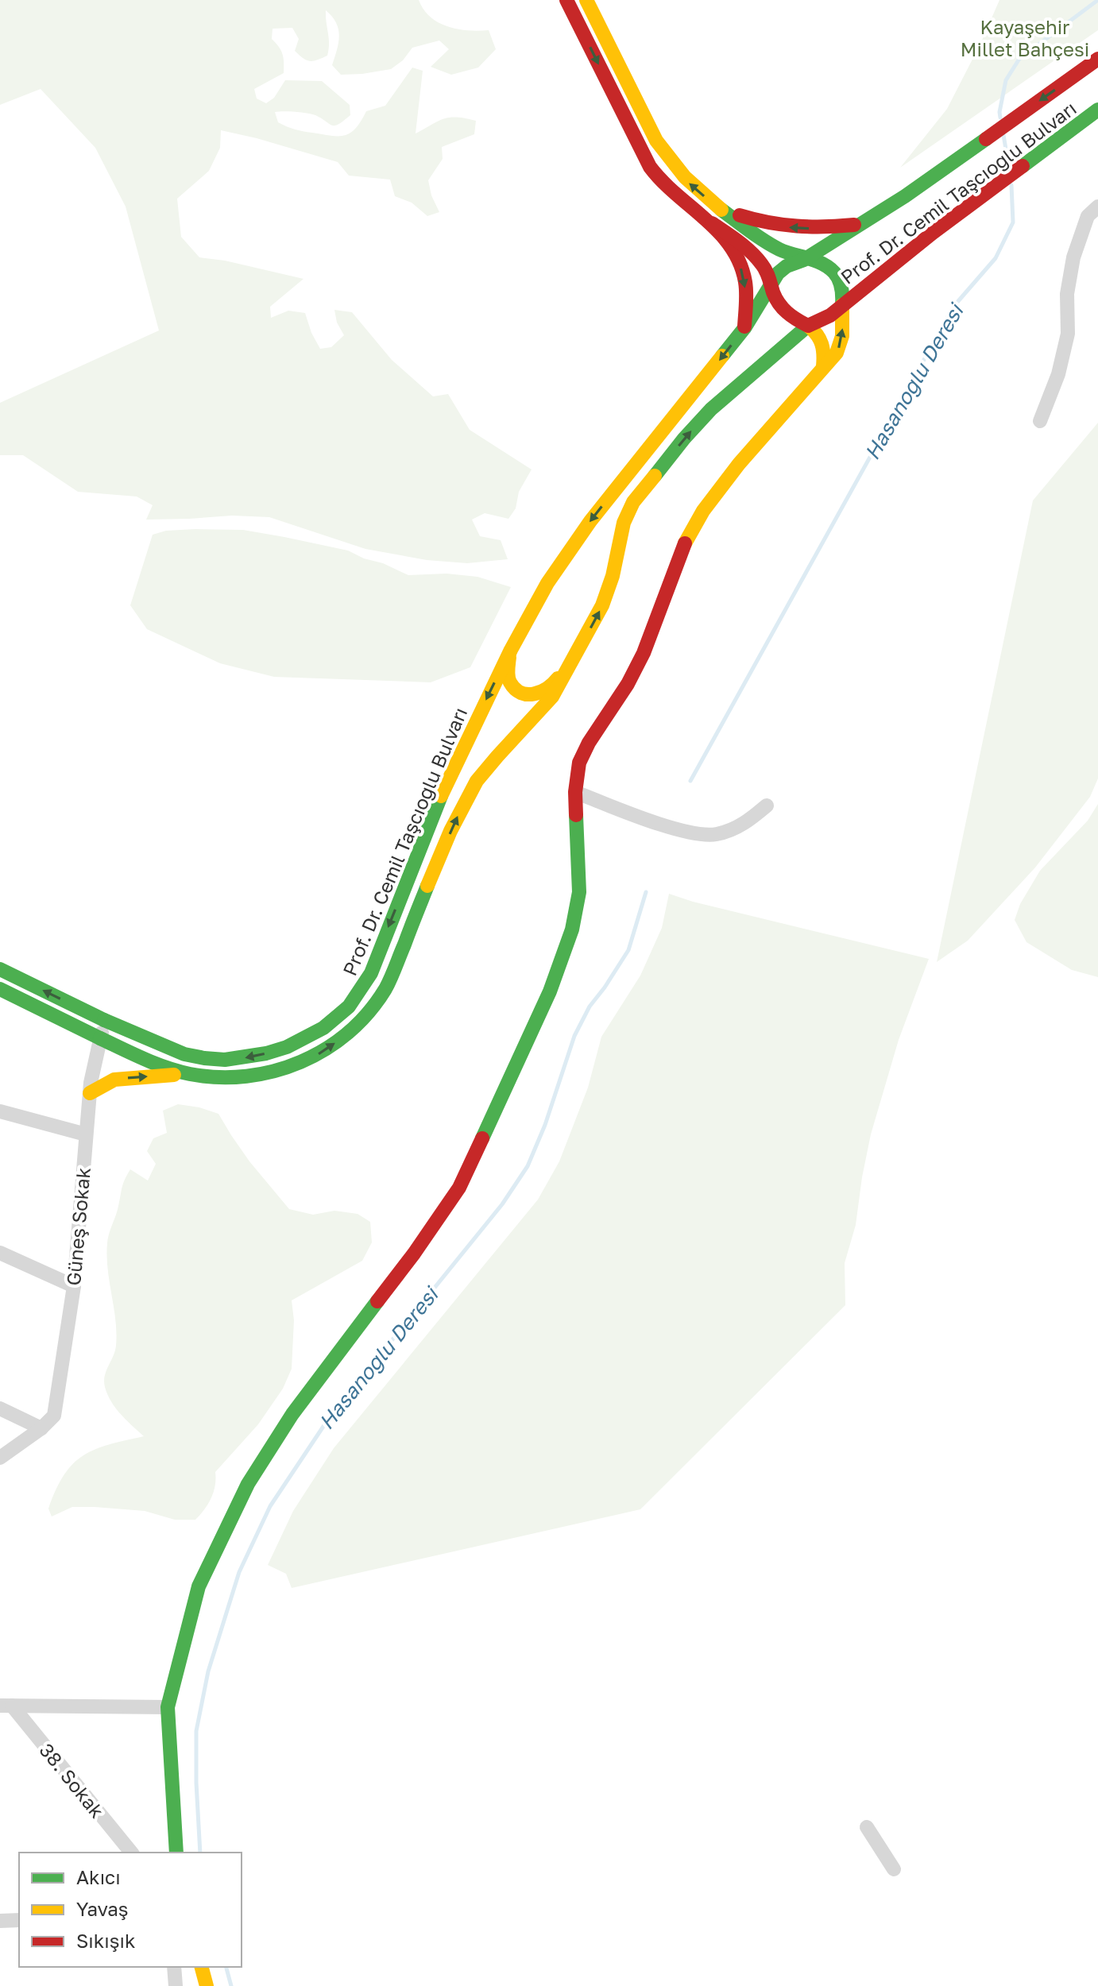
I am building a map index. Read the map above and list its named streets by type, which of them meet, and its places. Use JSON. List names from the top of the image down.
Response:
{
  "streets": {
    "main road": ["Prof. Dr. Cemil Taşcıoğlu Bulvarı"],
    "street": ["Güneş Sokak", "38. Sokak"]
  },
  "crossings": [
    ["Prof. Dr. Cemil Taşcıoğlu Bulvarı", "Güneş Sokak"]
  ],
  "water": ["Hasanoğlu Deresi"],
  "parks": ["Kayaşehir Millet Bahçesi"],
  "legend": ["Akıcı", "Yavaş", "Sıkışık"]
}
